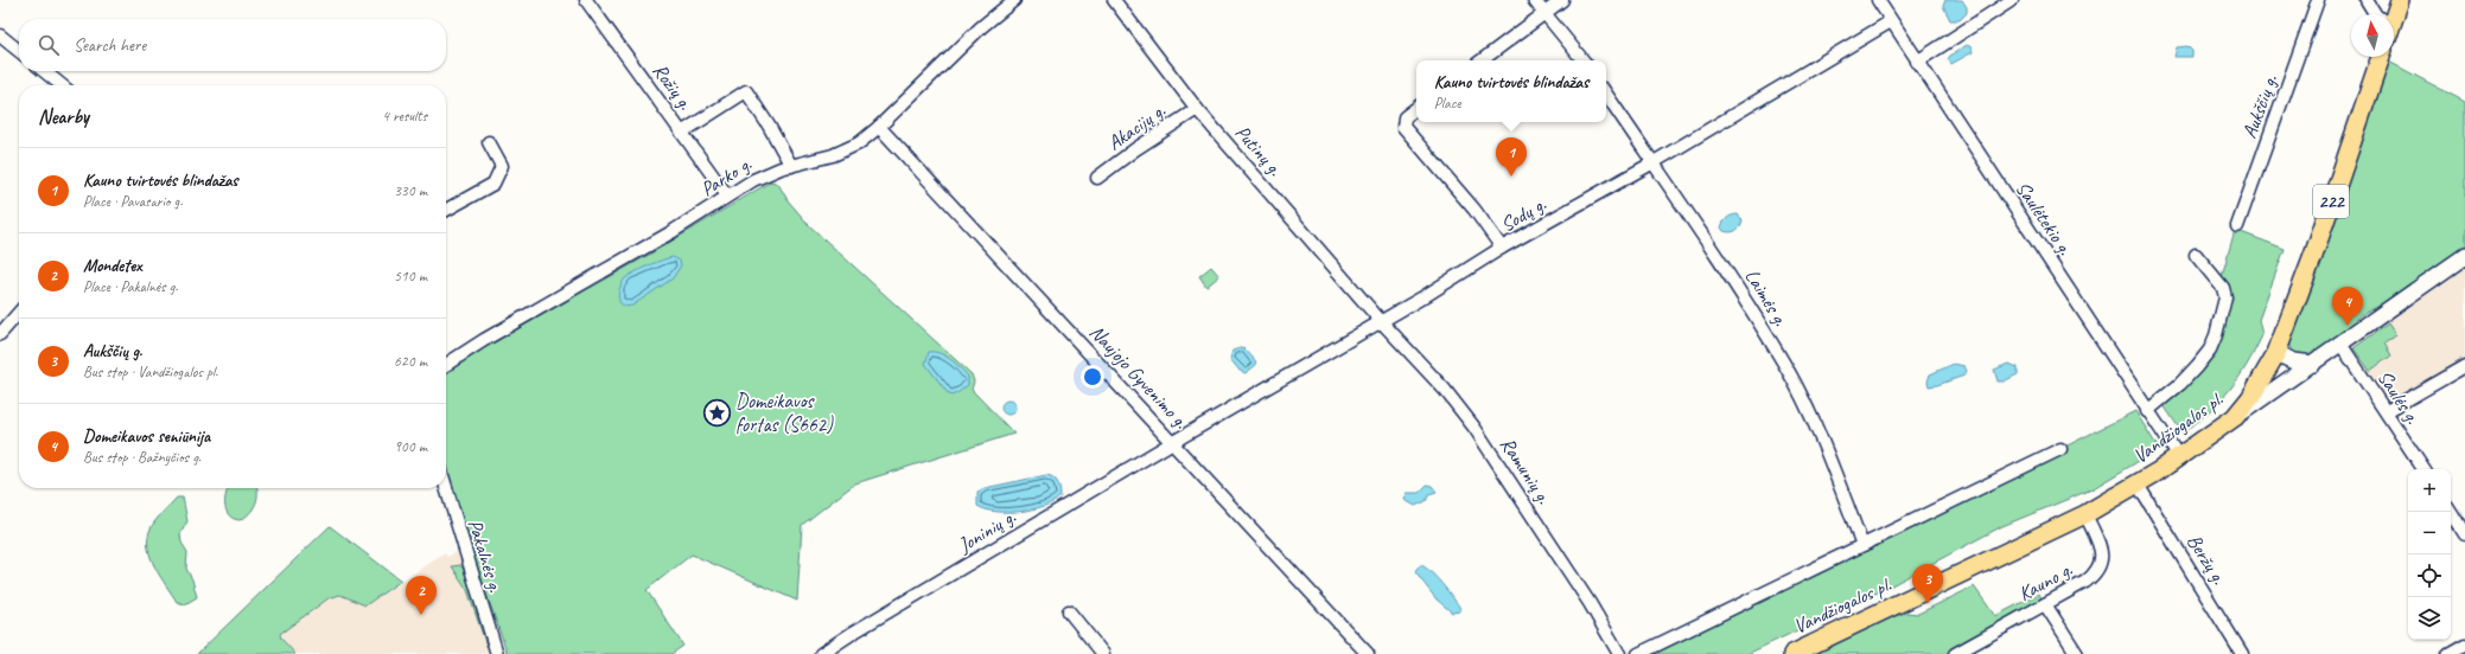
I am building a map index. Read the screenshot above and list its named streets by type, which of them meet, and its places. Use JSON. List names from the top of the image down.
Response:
{
  "streets": {
    "main road": ["222", "Vandžiogalos pl."],
    "street": [
      "Rožių g.",
      "Aukščių g.",
      "Akacijų g.",
      "Putinų g.",
      "Parko g.",
      "Sodų g.",
      "Saulėtekio g.",
      "Laimės g.",
      "Naujojo Gyvenimo g.",
      "Saulės g.",
      "Ramunių g.",
      "Joninių g.",
      "Pakalnės g.",
      "Beržų g.",
      "Kauno g."
    ]
  },
  "crossings": [
    ["Rožių g.", "Parko g."],
    ["Akacijų g.", "Putinų g."],
    ["Putinų g.", "Sodų g."],
    ["Putinų g.", "Ramunių g."],
    ["Parko g.", "Naujojo Gyvenimo g."],
    ["Sodų g.", "Saulėtekio g."],
    ["Sodų g.", "Laimės g."],
    ["Sodų g.", "Naujojo Gyvenimo g."],
    ["Sodų g.", "Ramunių g."],
    ["Sodų g.", "Joninių g."],
    ["Saulėtekio g.", "Vandžiogalos pl."],
    ["Naujojo Gyvenimo g.", "Joninių g."],
    ["Vandžiogalos pl.", "Beržų g."],
    ["Vandžiogalos pl.", "Kauno g."]
  ],
  "places": {
    "place": ["Domeikavos fortas (S662)"]
  },
  "north": "top",
  "page": {
    "search": "Search here",
    "popup": ["Kauno tvirtovės blindažas", "Place"],
    "heading": ["Nearby", "4 results"],
    "pins": [
      "1",
      "4",
      "3",
      "2"
    ],
    "list": [
      {
        "mark": "1",
        "name": "Kauno tvirtovės blindažas",
        "note": "Place · Pavasario g.",
        "value": "330 m"
      },
      {
        "mark": "2",
        "name": "Mondetex",
        "note": "Place · Pakalnės g.",
        "value": "510 m"
      },
      {
        "mark": "3",
        "name": "Aukščių g.",
        "note": "Bus stop · Vandžiogalos pl.",
        "value": "620 m"
      },
      {
        "mark": "4",
        "name": "Domeikavos seniūnija",
        "note": "Bus stop · Bažnyčios g.",
        "value": "900 m"
      }
    ],
    "map_buttons": ["+", "−"]
  }
}
